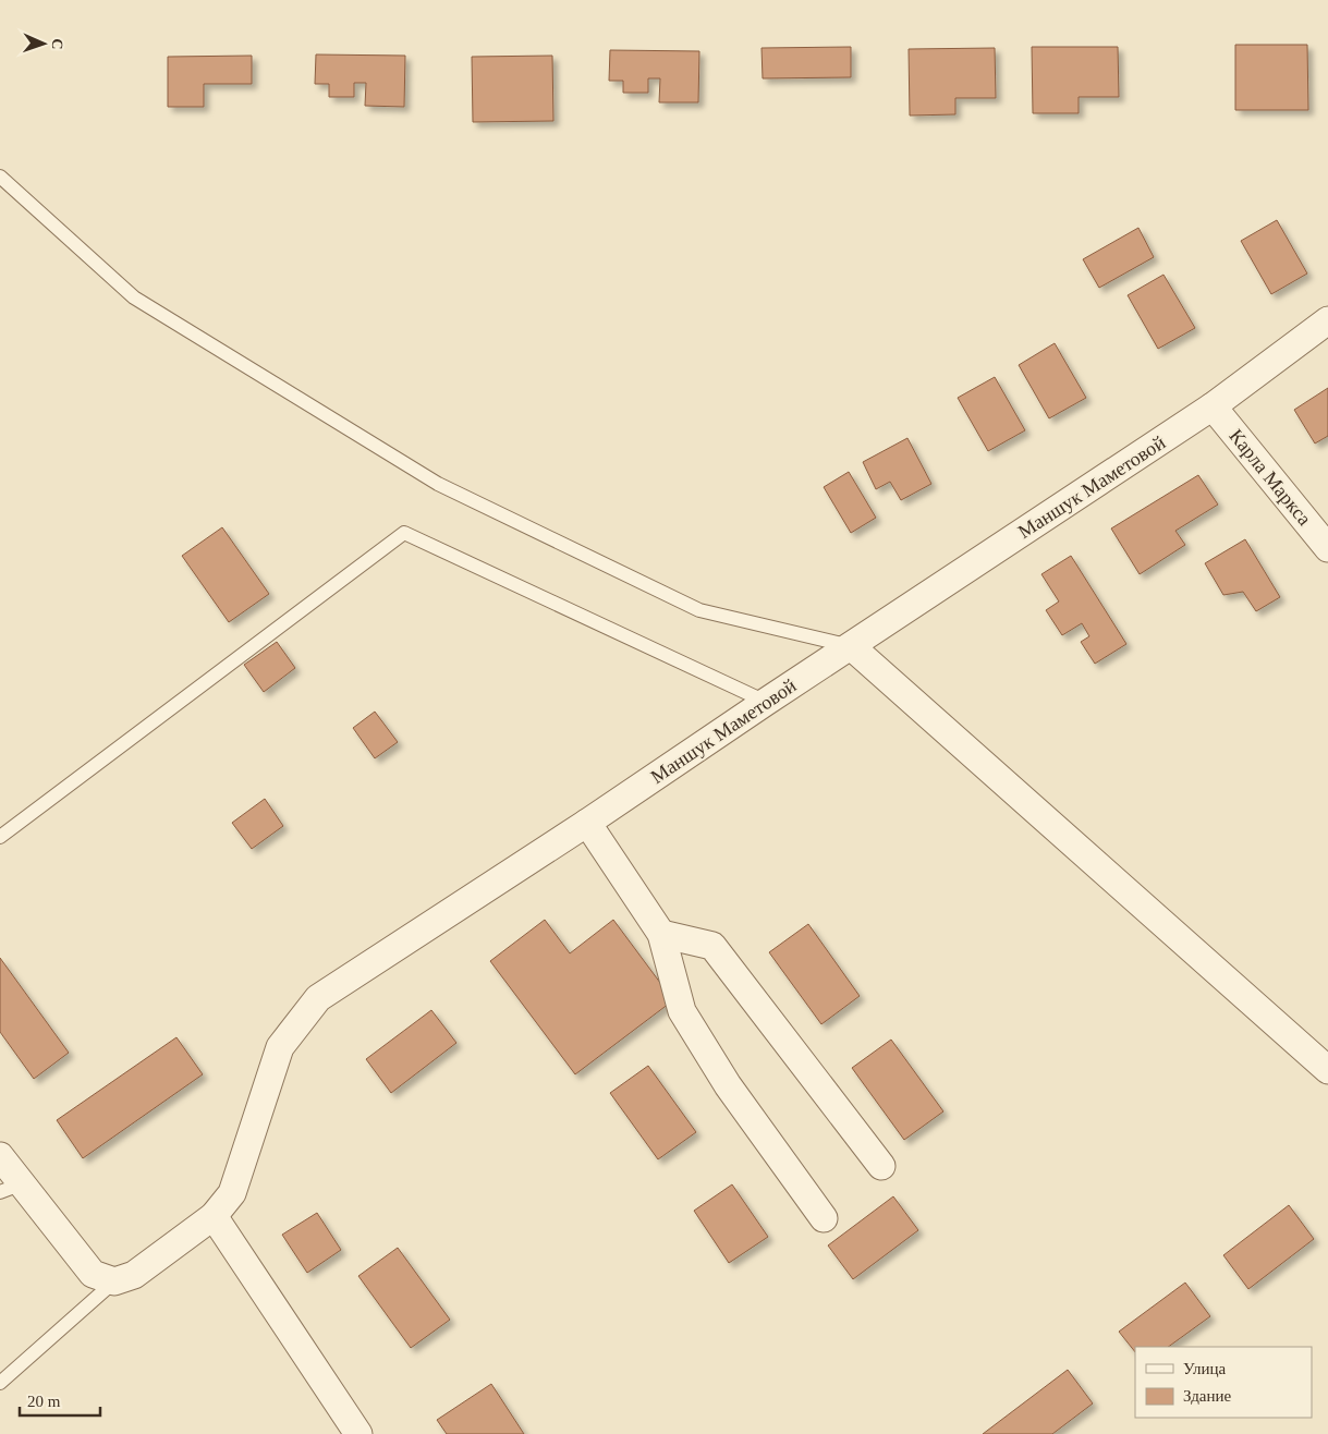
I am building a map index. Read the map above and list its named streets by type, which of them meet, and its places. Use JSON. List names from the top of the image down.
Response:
{
  "streets": {
    "street": ["Карла Маркса", "Маншук Маметовой"]
  },
  "crossings": [
    ["Карла Маркса", "Маншук Маметовой"]
  ],
  "legend": ["Улица", "Здание"],
  "scale_bar": "20 m",
  "north": "right"
}
